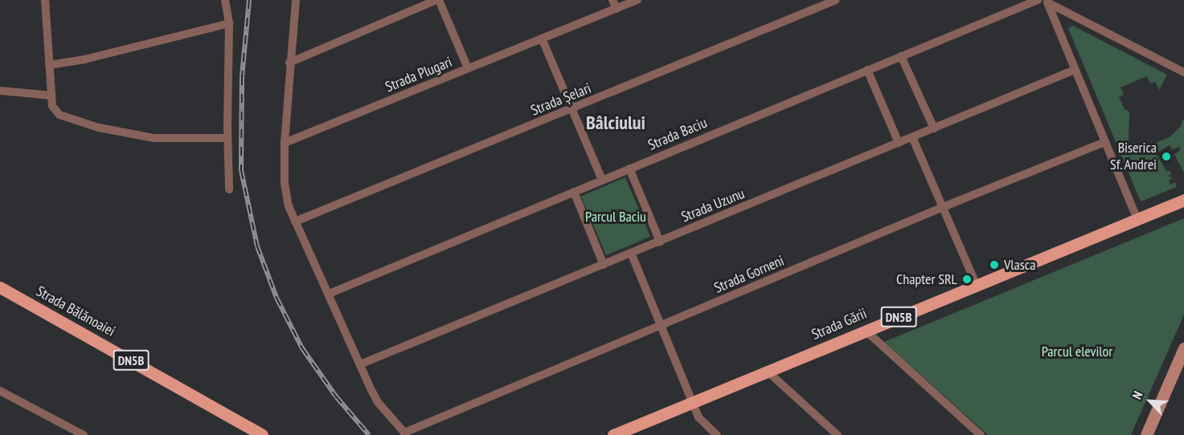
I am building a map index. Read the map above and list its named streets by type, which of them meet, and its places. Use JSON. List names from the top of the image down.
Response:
{
  "streets": {
    "main road": ["Strada Bălănoaiei", "DN5B", "Strada Gării"],
    "street": [
      "Strada Plugari",
      "Strada Șelari",
      "Strada Baciu",
      "Strada Uzunu",
      "Strada Gorneni"
    ]
  },
  "crossings": [
    ["Strada Uzunu", "Strada Gorneni"]
  ],
  "districts": ["Bâlciului"],
  "parks": ["Parcul Baciu", "Parcul elevilor"],
  "places": ["Biserica Sf. Andrei", "Vlasca", "Chapter SRL"],
  "north": "top left"
}
